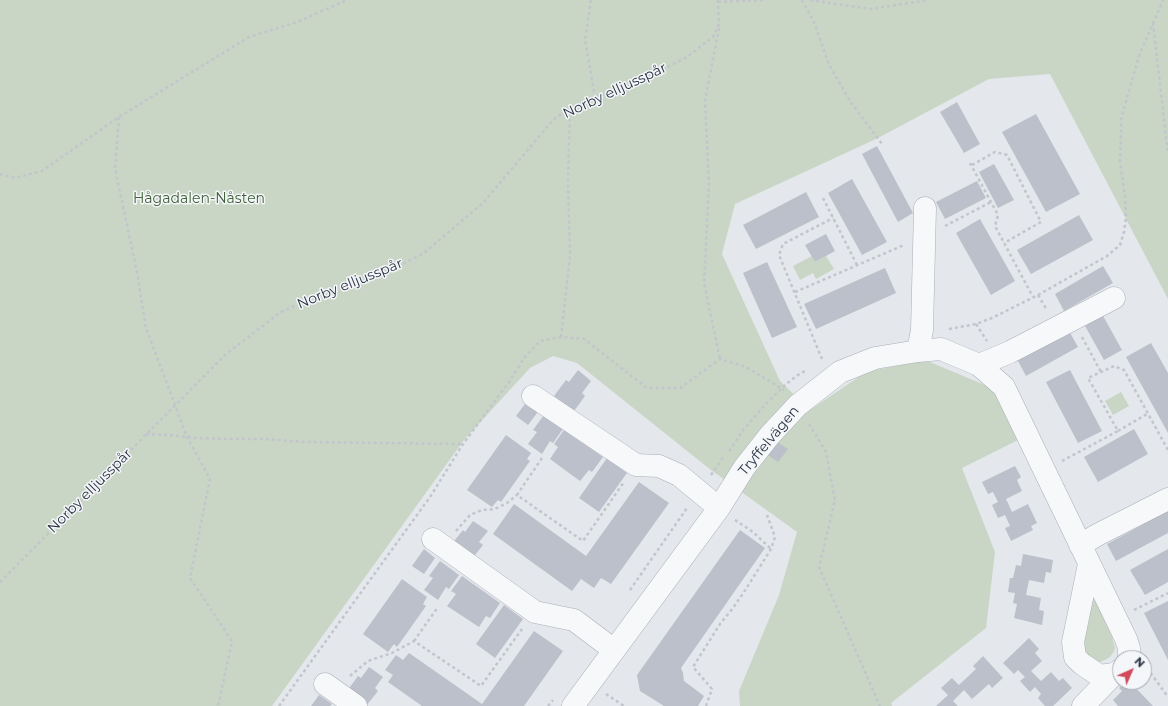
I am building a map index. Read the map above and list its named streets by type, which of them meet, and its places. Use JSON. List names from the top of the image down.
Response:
{
  "streets": {
    "street": ["Tryffelvägen"],
    "path": ["Norby elljusspår"]
  },
  "parks": ["Hågadalen-Nåsten"],
  "north": "top right"
}
